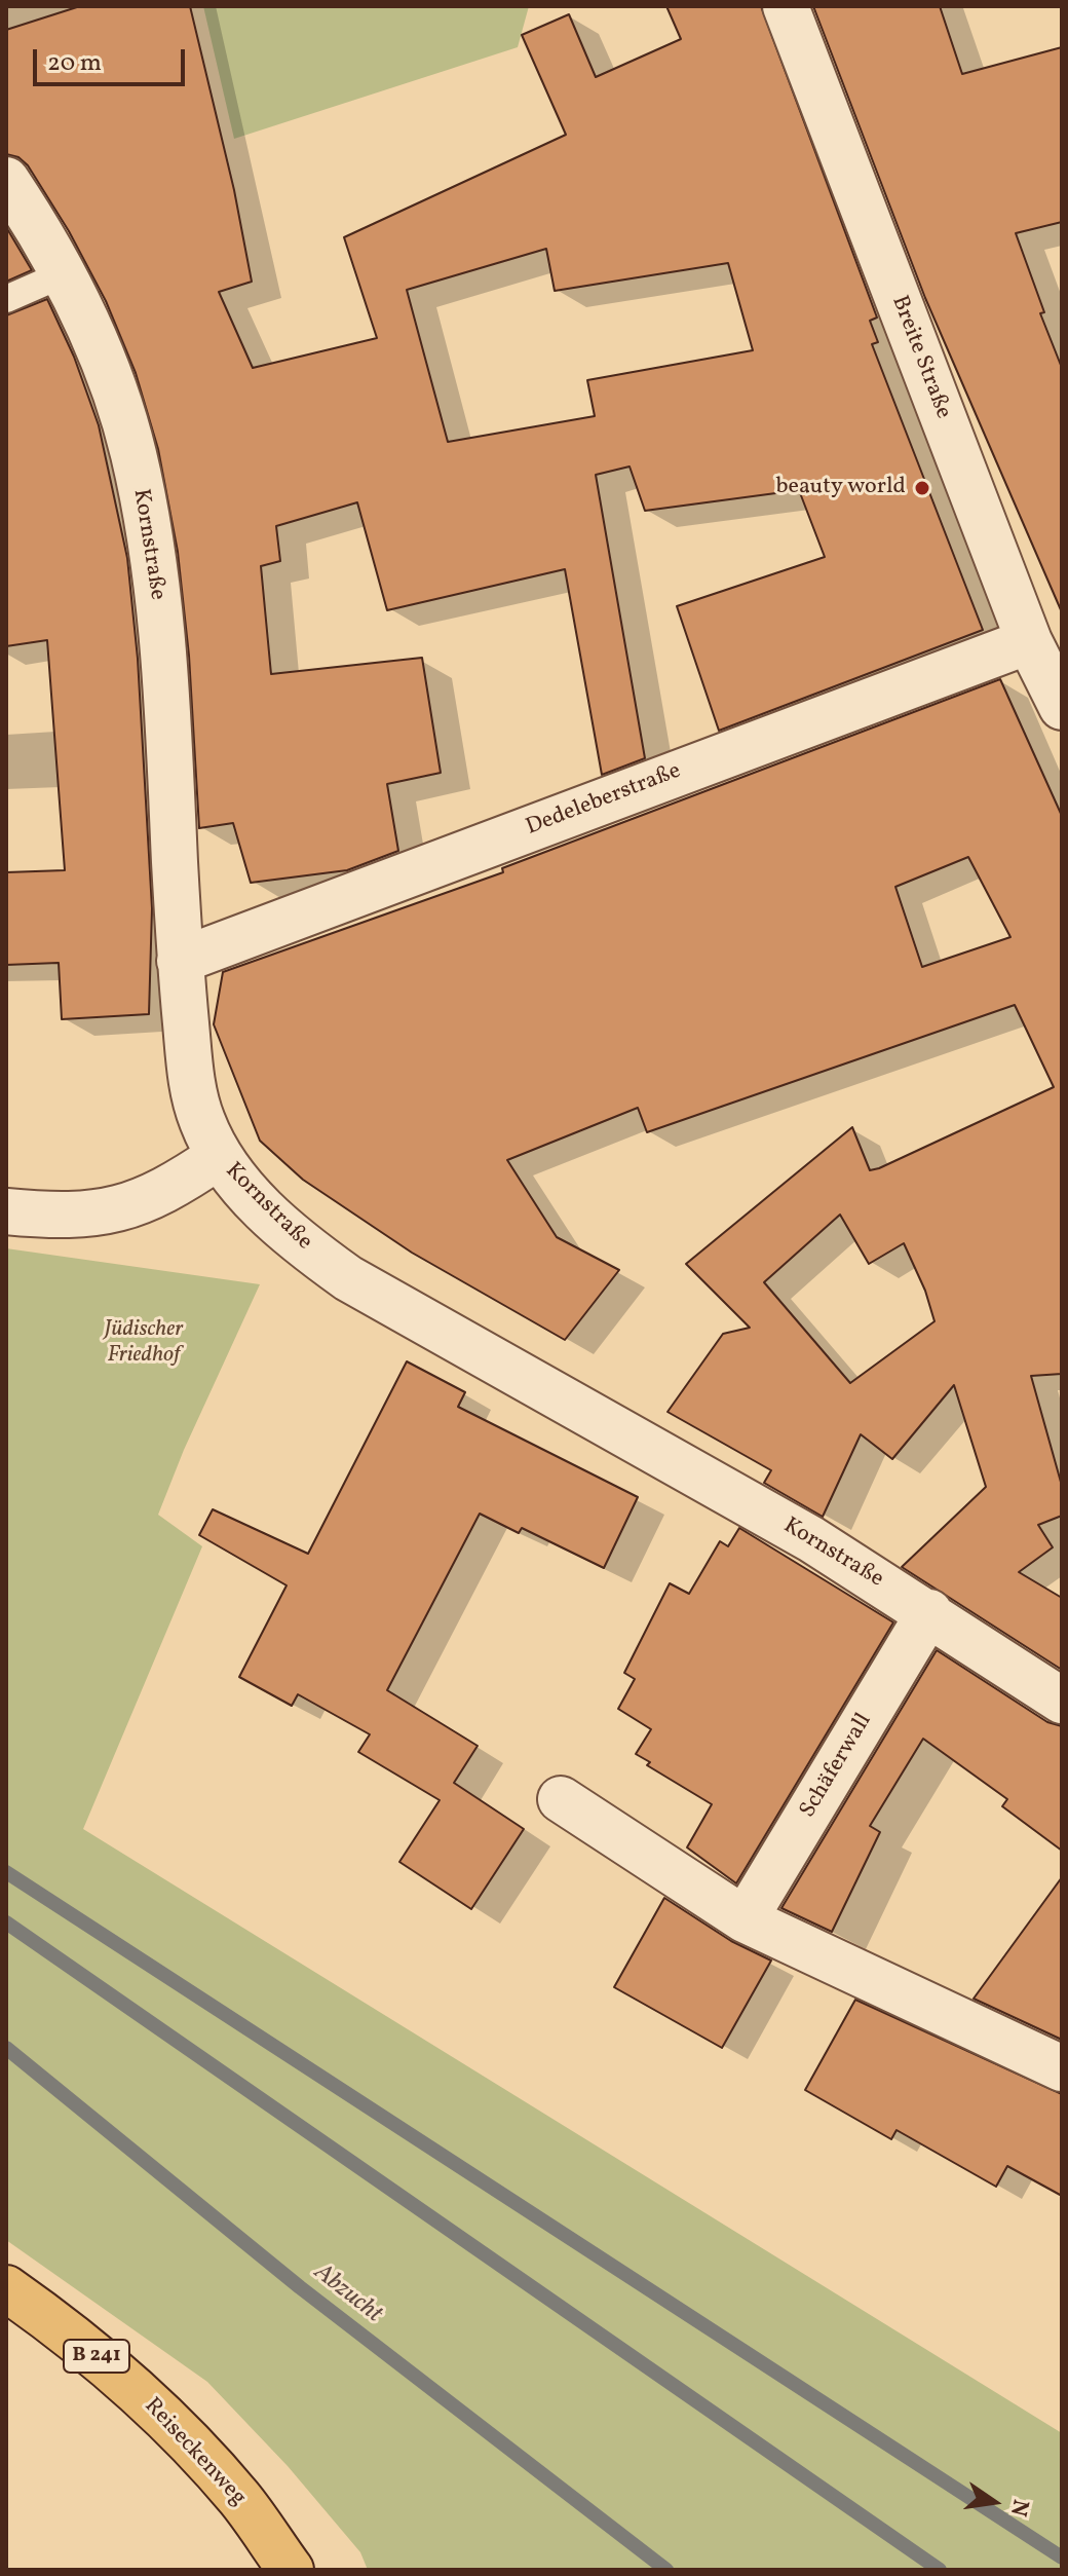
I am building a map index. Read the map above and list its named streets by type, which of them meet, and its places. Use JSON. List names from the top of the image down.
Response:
{
  "streets": {
    "main road": ["B 241", "Reiseckenweg"],
    "street": [
      "Breite Straße",
      "Kornstraße",
      "Dedeleberstraße",
      "Schäferwall"
    ]
  },
  "crossings": [
    ["Breite Straße", "Dedeleberstraße"],
    ["Kornstraße", "Dedeleberstraße"],
    ["Kornstraße", "Schäferwall"]
  ],
  "water": ["Abzucht"],
  "parks": ["Jüdischer Friedhof"],
  "places": ["beauty world"],
  "scale_bar": "20 m",
  "north": "right"
}
